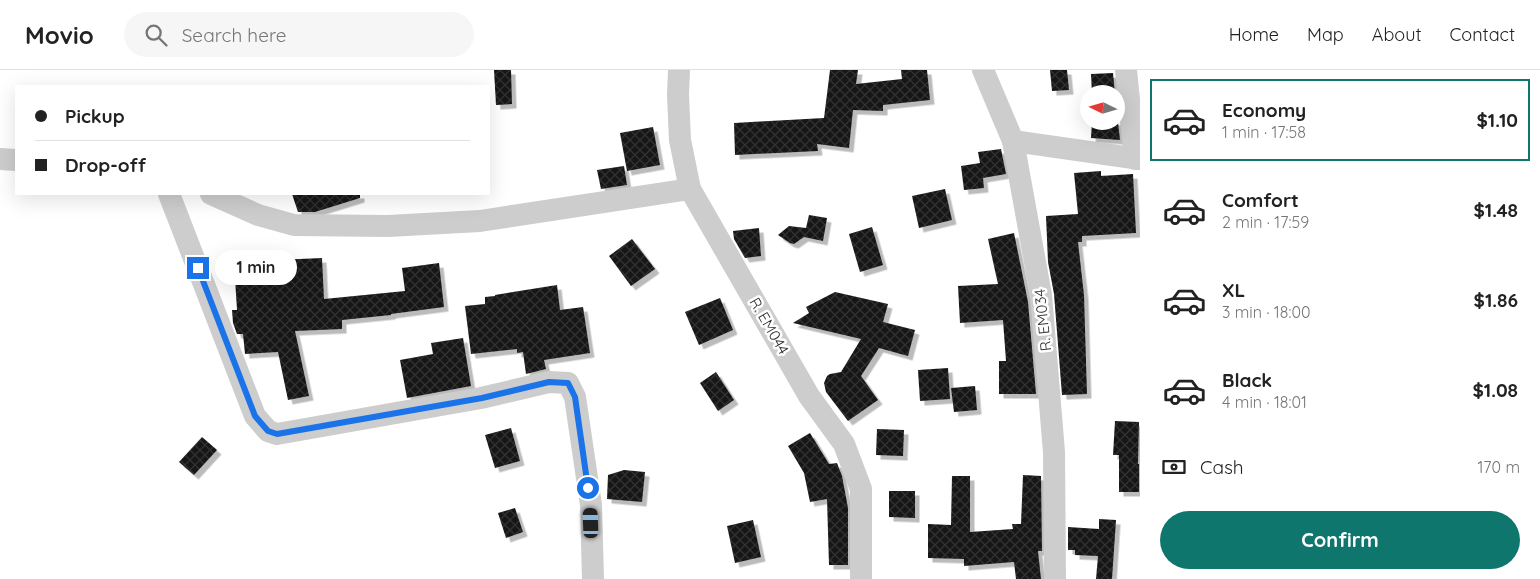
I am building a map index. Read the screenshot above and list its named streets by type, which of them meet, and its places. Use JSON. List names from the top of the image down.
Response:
{
  "streets": {
    "street": ["R. EM034", "R. EM044"]
  },
  "north": "left",
  "page": {
    "header": "Movio",
    "search": "Search here",
    "nav": [
      "Home",
      "Map",
      "About",
      "Contact"
    ],
    "list": [
      {
        "name": "Economy",
        "note": "1 min · 17:58",
        "value": "$1.10"
      },
      {
        "name": "Comfort",
        "note": "2 min · 17:59",
        "value": "$1.48"
      },
      {
        "name": "XL",
        "note": "3 min · 18:00",
        "value": "$1.86"
      },
      {
        "name": "Black",
        "note": "4 min · 18:01",
        "value": "$1.08"
      }
    ],
    "banner": ["Pickup", "Drop-off"],
    "bubble": "1 min",
    "pay": ["Cash", "170 m"],
    "buttons": "Confirm"
  }
}
